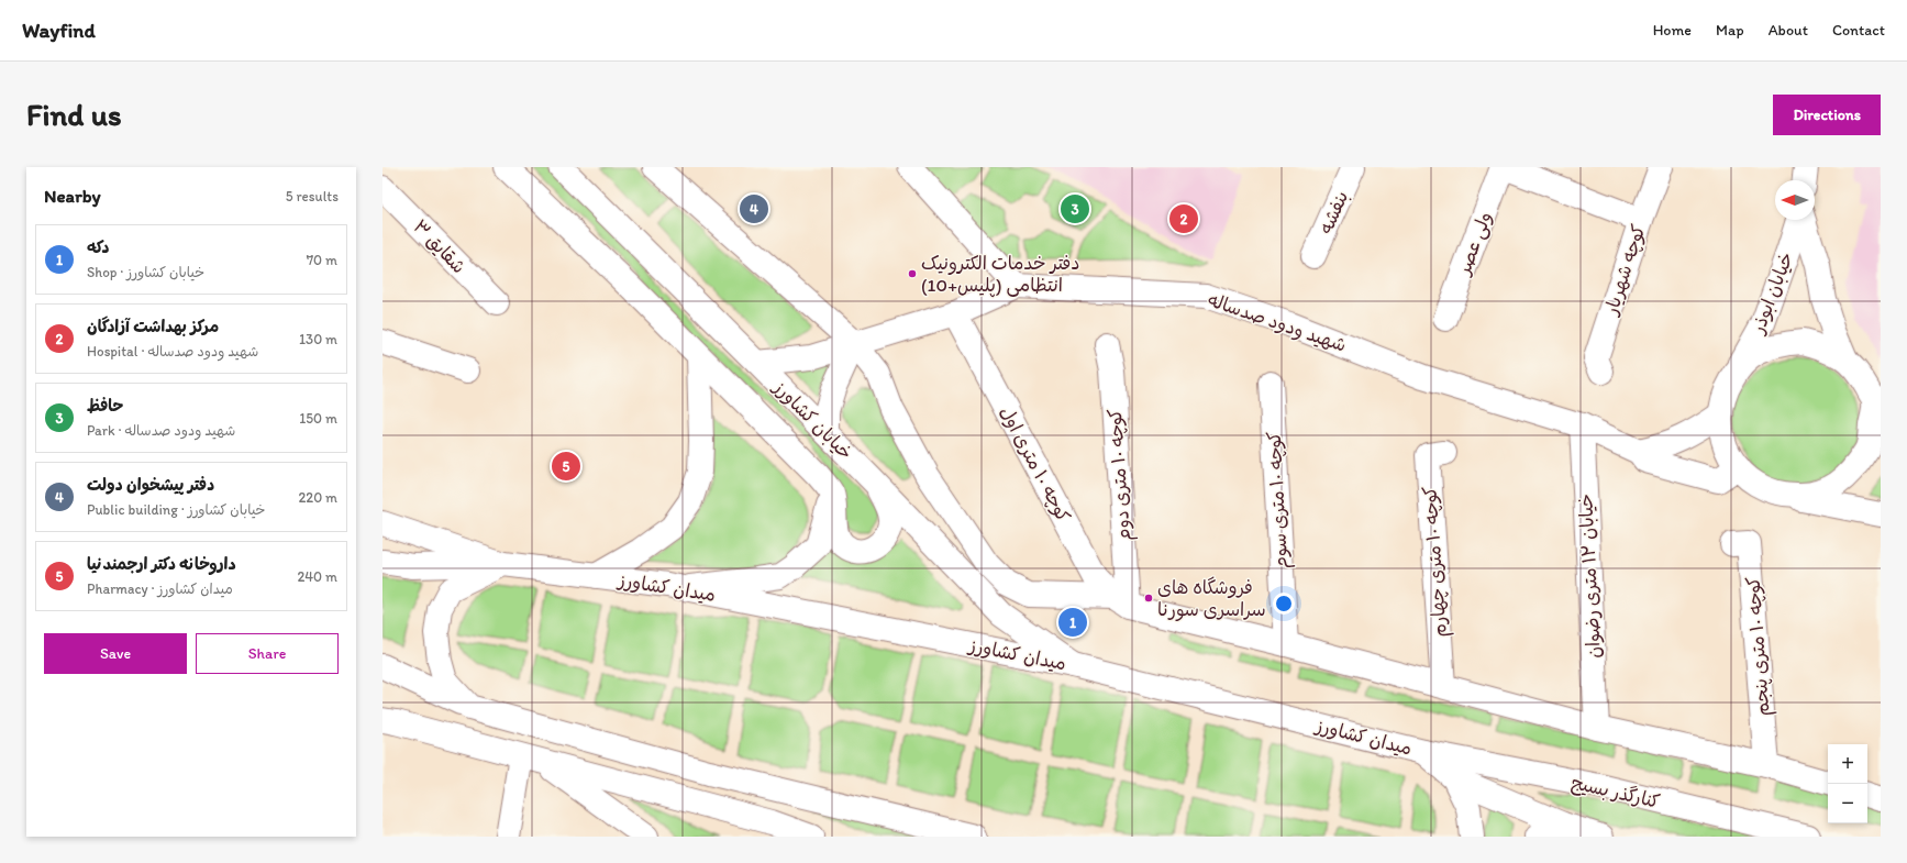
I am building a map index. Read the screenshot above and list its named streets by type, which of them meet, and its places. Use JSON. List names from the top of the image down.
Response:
{
  "streets": {
    "main road": [
      "بنفشه",
      "ولی عصر",
      "شقایق ۳",
      "کوچه شهریار",
      "خیابان ابوذر",
      "شهید ودود صدساله",
      "خیابان کشاورز",
      "کوچه ۱۰ متری اول",
      "کوچه ۱۰ متری دوم",
      "کوچه ۱۰ متری سوم",
      "کوچه ۱۰ متری چهارم",
      "خیابان ۱۲ متری رضوان",
      "میدان کشاورز",
      "کوچه ۱۰ متری پنجم",
      "کنارگذر بسیج"
    ]
  },
  "crossings": [
    ["خیابان ابوذر", "شهید ودود صدساله"],
    ["شهید ودود صدساله", "خیابان کشاورز"],
    ["شهید ودود صدساله", "کوچه ۱۰ متری اول"],
    ["شهید ودود صدساله", "خیابان ۱۲ متری رضوان"],
    ["خیابان کشاورز", "میدان کشاورز"],
    ["کوچه ۱۰ متری اول", "کوچه ۱۰ متری دوم"],
    ["میدان کشاورز", "کنارگذر بسیج"]
  ],
  "places": ["دفتر خدمات الکترونیک انتظامی (پلیس+10)", "فروشگاه های سراسری سورنا"],
  "north": "left",
  "page": {
    "header": "Wayfind",
    "nav": [
      "Home",
      "Map",
      "About",
      "Contact"
    ],
    "buttons": [
      "Directions",
      ["Save", "Share"]
    ],
    "title": "Find us",
    "heading": ["Nearby", "5 results"],
    "pins": [
      "3",
      "4",
      "2",
      "5",
      "1"
    ],
    "list": [
      {
        "mark": "1",
        "name": "دکه",
        "note": "Shop · خیابان کشاورز",
        "value": "70 m"
      },
      {
        "mark": "2",
        "name": "مرکز بهداشت آزادگان",
        "note": "Hospital · شهید ودود صدساله",
        "value": "130 m"
      },
      {
        "mark": "3",
        "name": "حافظ",
        "note": "Park · شهید ودود صدساله",
        "value": "150 m"
      },
      {
        "mark": "4",
        "name": "دفتر پیشخوان دولت",
        "note": "Public building · خیابان کشاورز",
        "value": "220 m"
      },
      {
        "mark": "5",
        "name": "داروخانه دکتر ارجمندنیا",
        "note": "Pharmacy · میدان کشاورز",
        "value": "240 m"
      }
    ],
    "map_buttons": ["+", "−"]
  }
}
